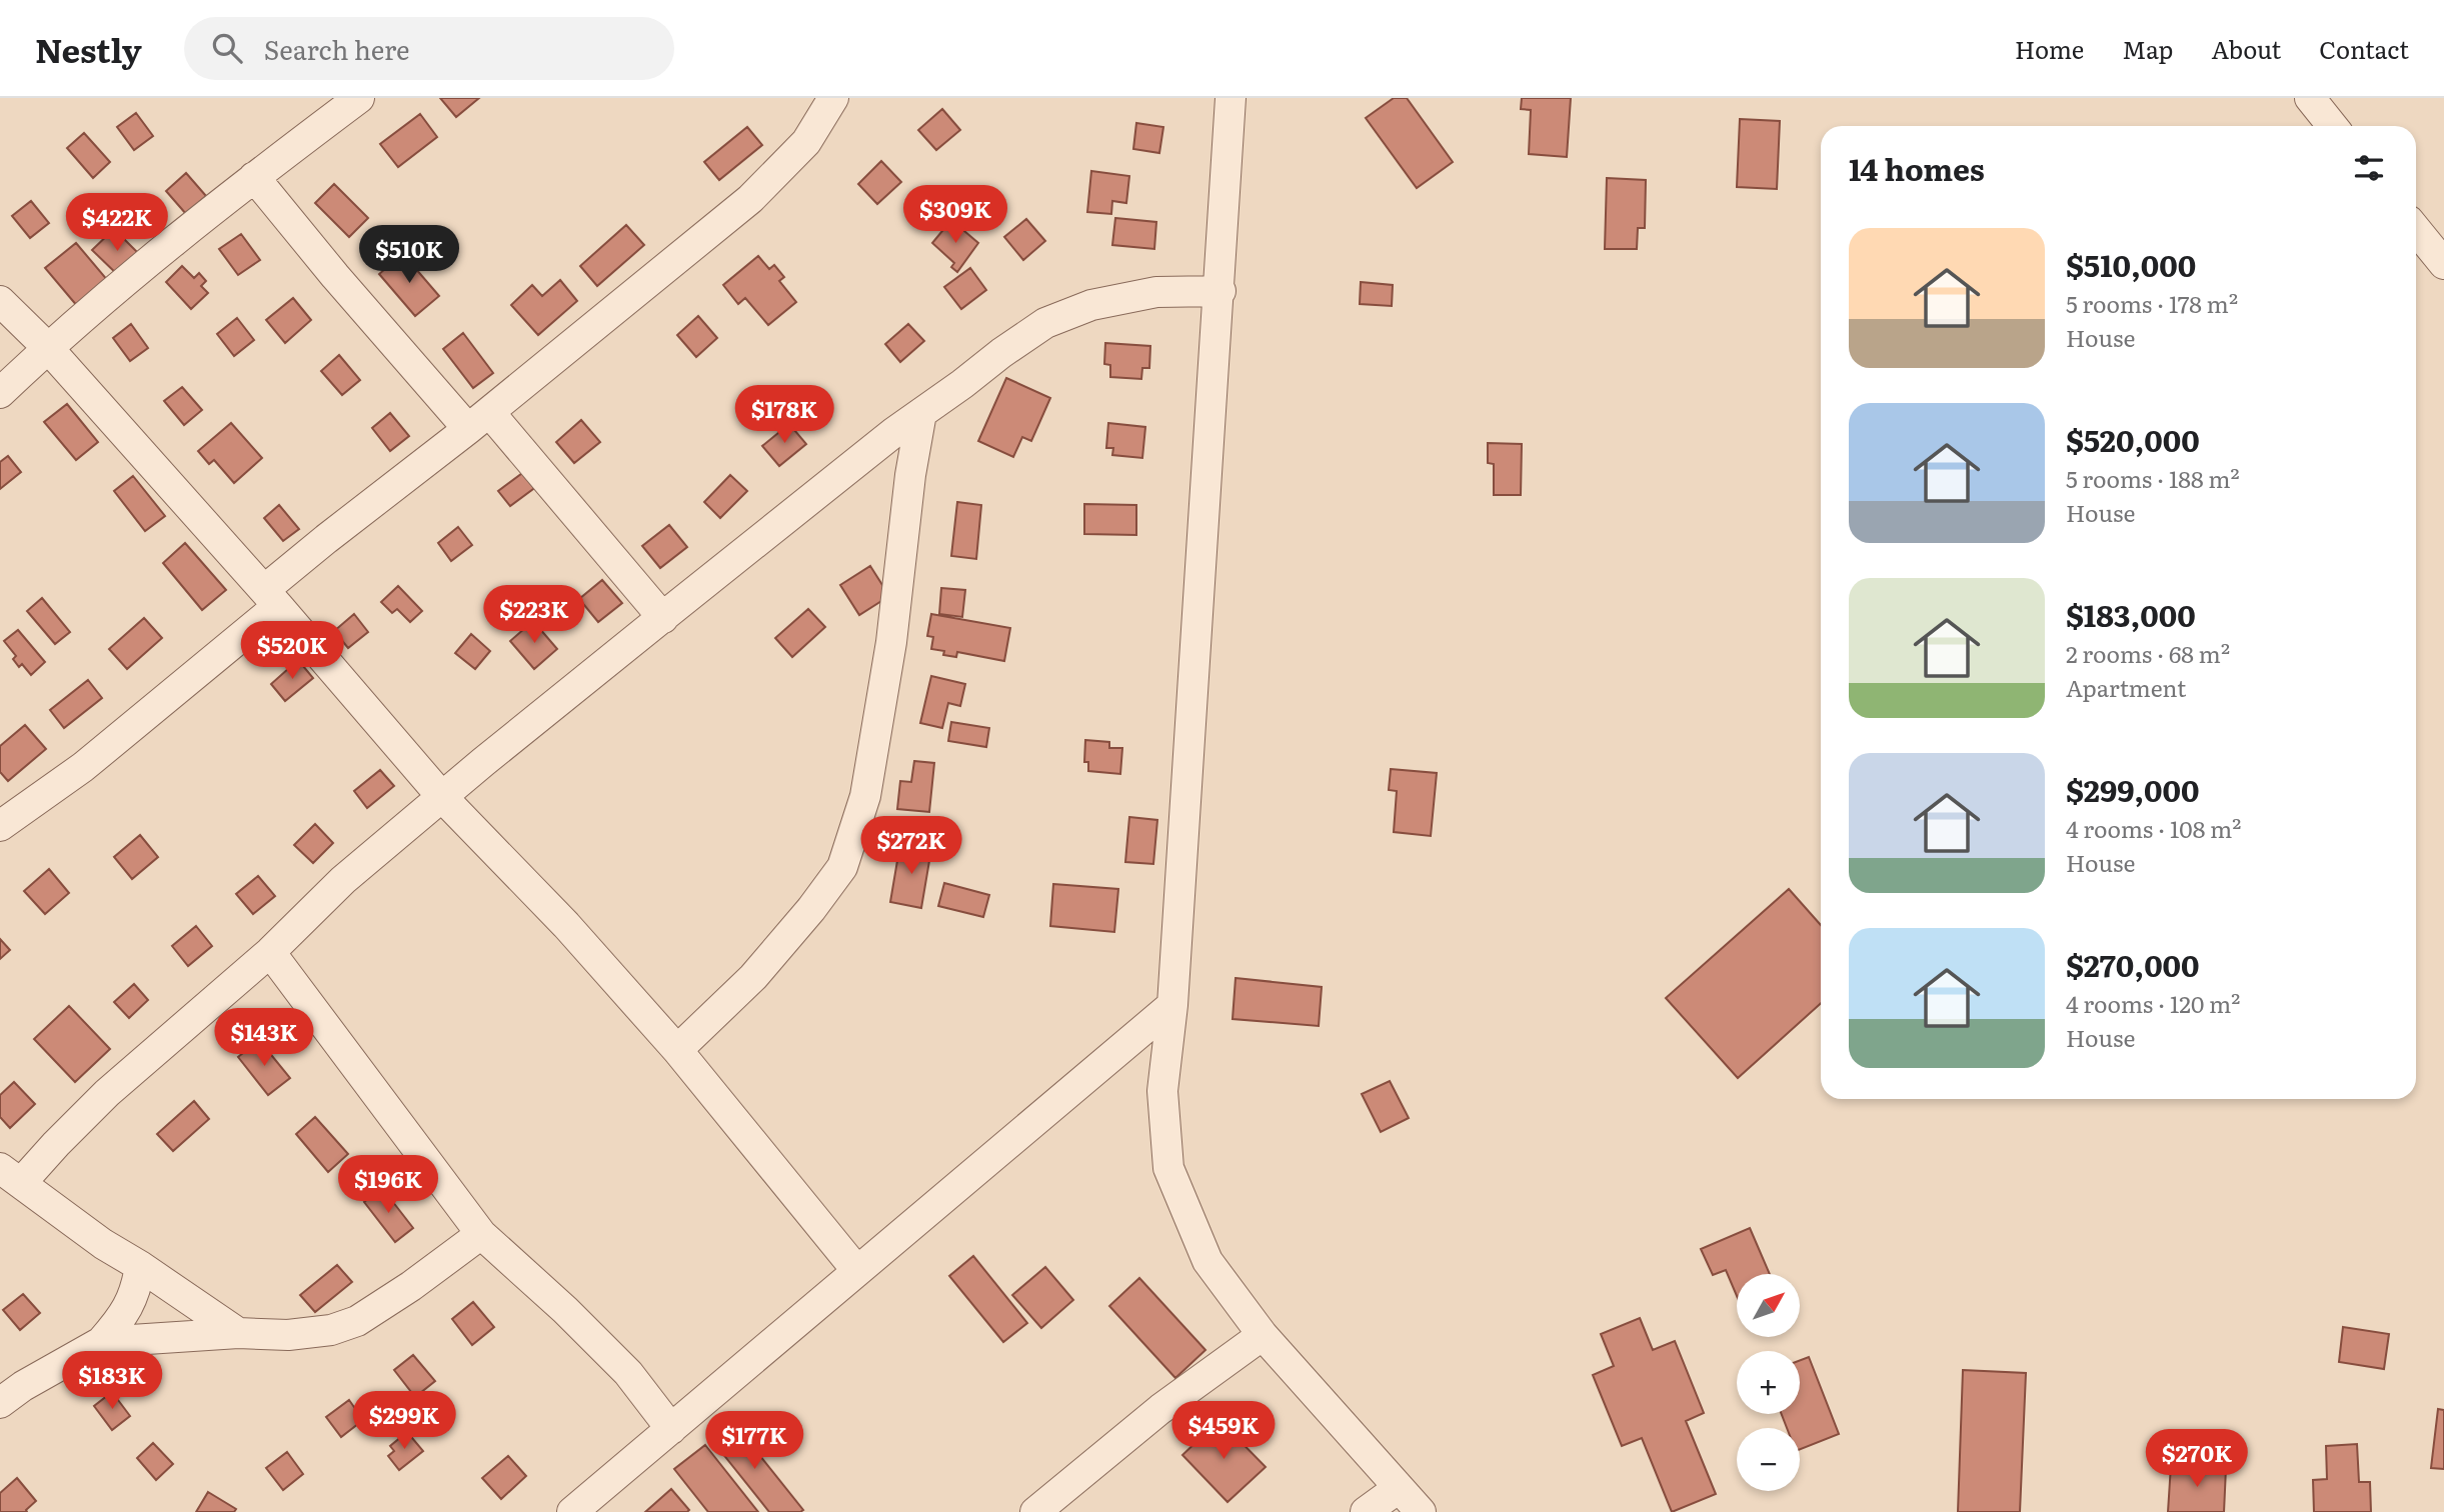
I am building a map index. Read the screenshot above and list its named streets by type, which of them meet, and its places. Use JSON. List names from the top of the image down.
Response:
{
  "north": "top right",
  "page": {
    "header": "Nestly",
    "search": "Search here",
    "nav": [
      "Home",
      "Map",
      "About",
      "Contact"
    ],
    "heading": "14 homes",
    "price": [
      "$309K",
      "$422K",
      "$510K",
      "$178K",
      "$223K",
      "$520K",
      "$272K",
      "$143K",
      "$196K",
      "$183K",
      "$299K",
      "$459K",
      "$177K",
      "$270K"
    ],
    "list": [
      {
        "name": "$510,000",
        "note": "5 rooms · 178 m² · House"
      },
      {
        "name": "$520,000",
        "note": "5 rooms · 188 m² · House"
      },
      {
        "name": "$183,000",
        "note": "2 rooms · 68 m² · Apartment"
      },
      {
        "name": "$299,000",
        "note": "4 rooms · 108 m² · House"
      },
      {
        "name": "$270,000",
        "note": "4 rooms · 120 m² · House"
      }
    ],
    "map_buttons": ["+", "−"]
  }
}
